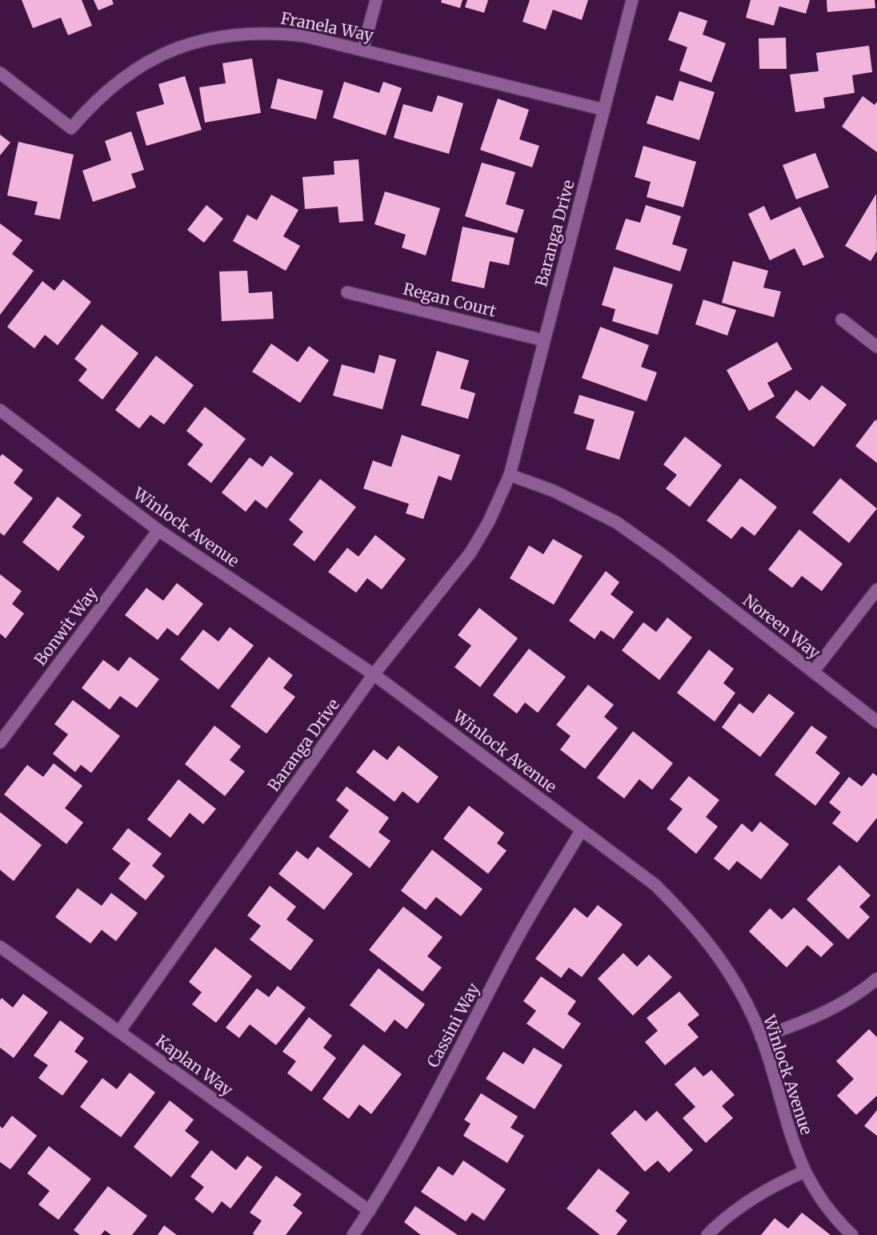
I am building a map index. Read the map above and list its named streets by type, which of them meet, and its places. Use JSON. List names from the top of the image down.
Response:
{
  "streets": {
    "street": [
      "Franela Way",
      "Baranga Drive",
      "Regan Court",
      "Winlock Avenue",
      "Bonwit Way",
      "Noreen Way",
      "Cassini Way",
      "Kaplan Way"
    ]
  },
  "crossings": [
    ["Franela Way", "Baranga Drive"],
    ["Baranga Drive", "Regan Court"],
    ["Baranga Drive", "Winlock Avenue"],
    ["Baranga Drive", "Noreen Way"],
    ["Baranga Drive", "Kaplan Way"],
    ["Winlock Avenue", "Bonwit Way"],
    ["Winlock Avenue", "Cassini Way"],
    ["Cassini Way", "Kaplan Way"]
  ]
}
